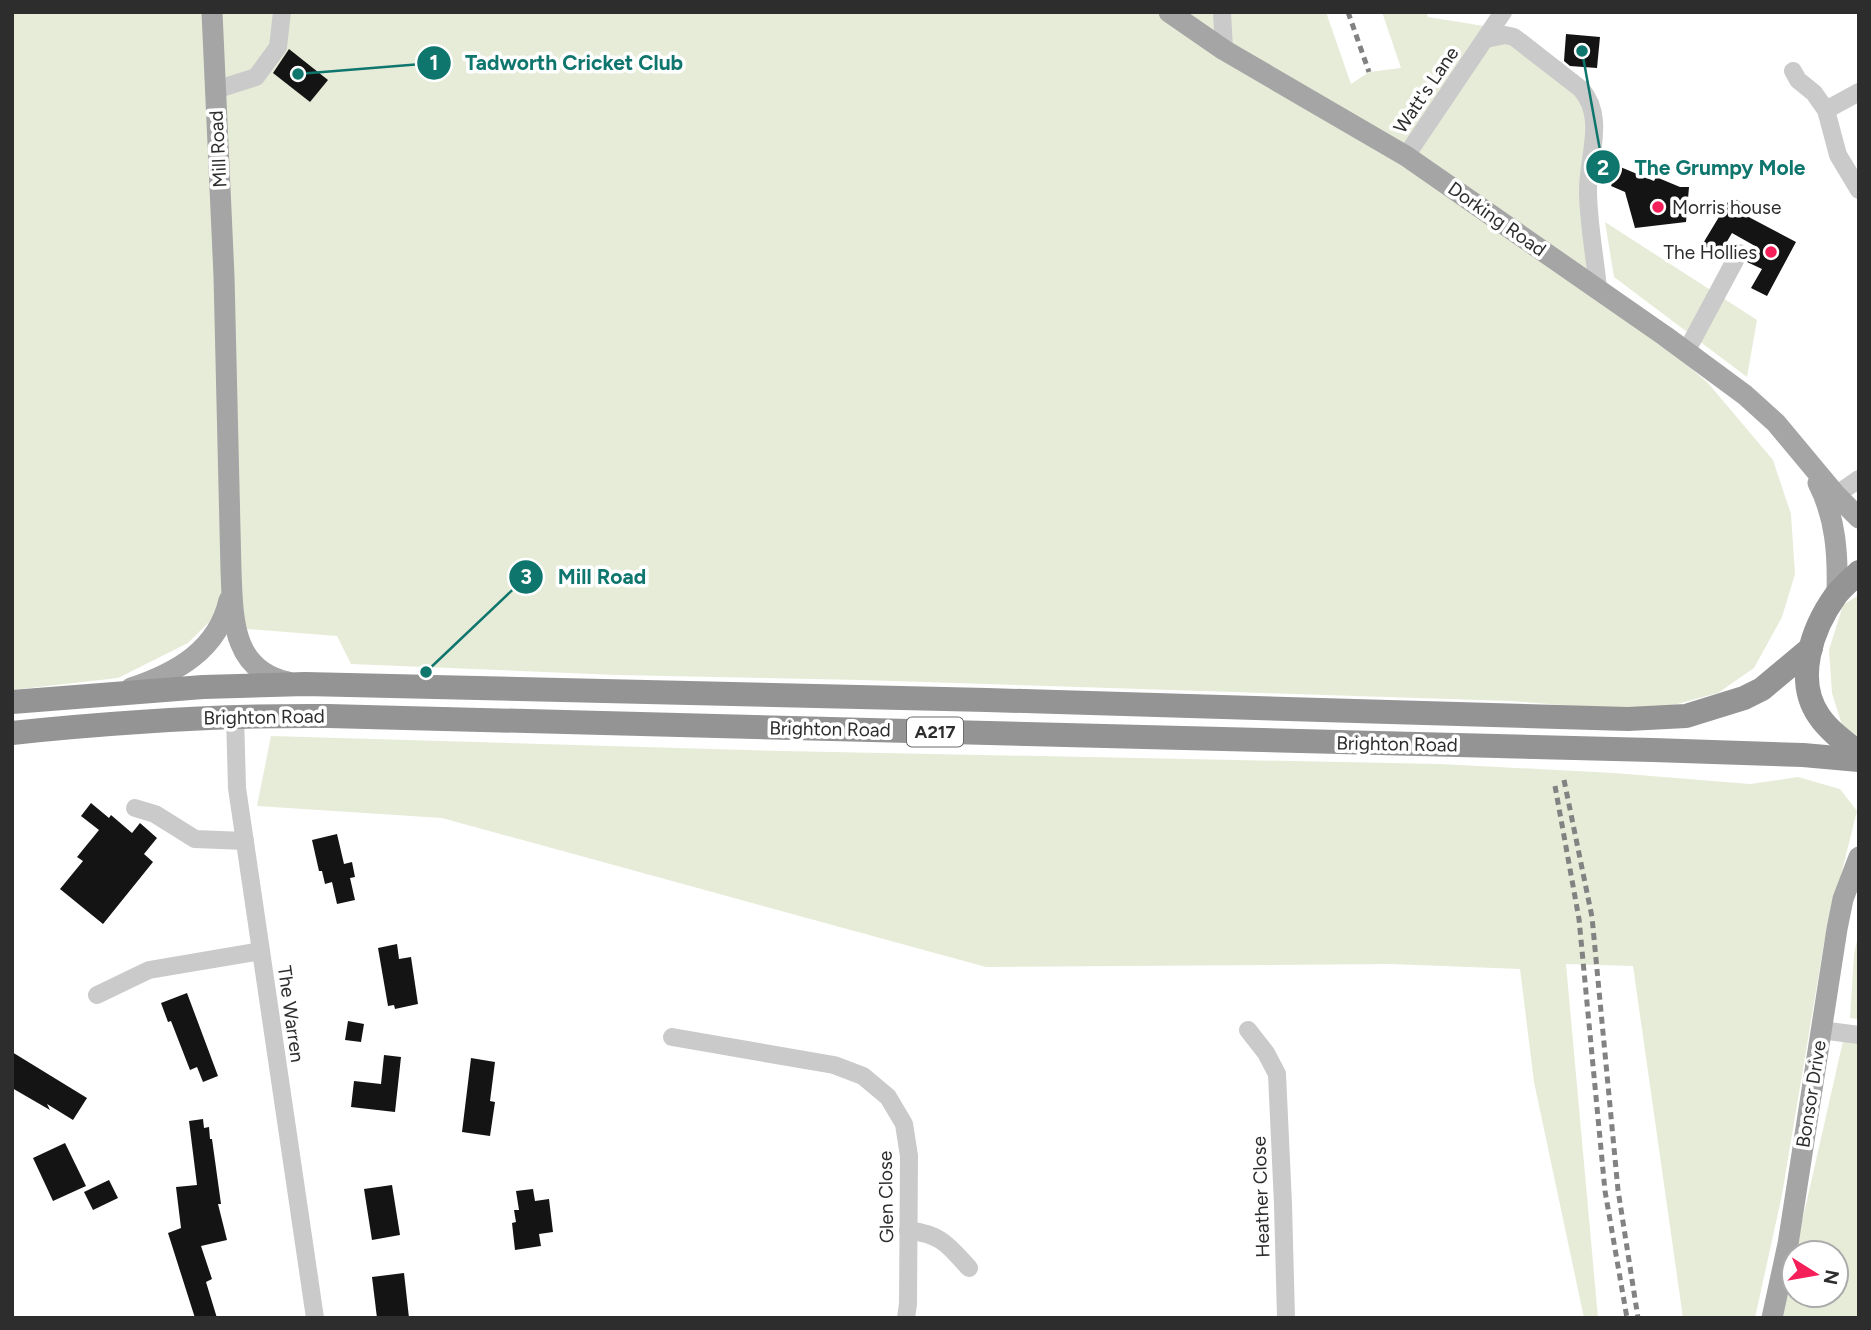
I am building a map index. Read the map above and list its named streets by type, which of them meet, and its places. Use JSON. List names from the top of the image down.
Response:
{
  "streets": {
    "highway": ["Brighton Road", "A217"],
    "main road": ["Mill Road", "Dorking Road", "Bonsor Drive"],
    "street": [
      "Watt's Lane",
      "The Warren",
      "Glen Close",
      "Heather Close"
    ]
  },
  "crossings": [
    ["Watt's Lane", "Dorking Road"],
    ["Mill Road", "Brighton Road"],
    ["Brighton Road", "The Warren"]
  ],
  "places": [
    "The Grumpy Mole",
    "Tadworth Cricket Club",
    "Morris house",
    "The Hollies",
    "Mill Road"
  ],
  "north": "right"
}
